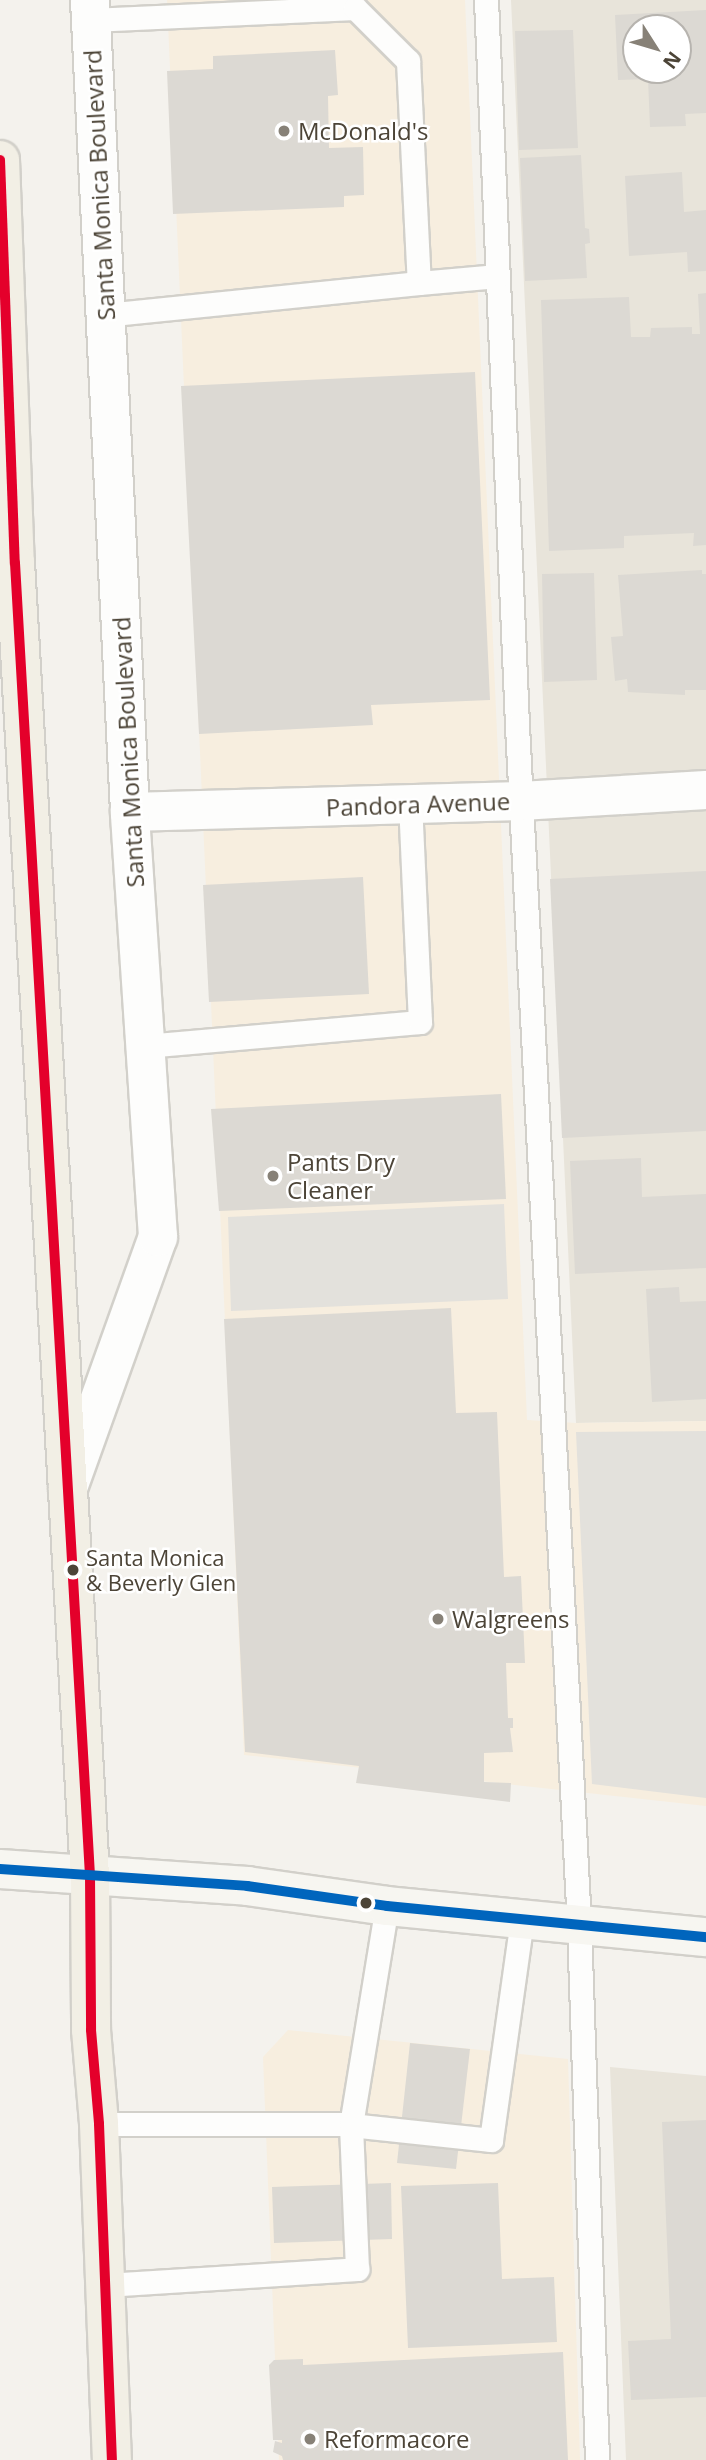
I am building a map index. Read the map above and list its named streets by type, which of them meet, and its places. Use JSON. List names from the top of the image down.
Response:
{
  "streets": {
    "main road": ["Santa Monica Boulevard"],
    "street": ["Pandora Avenue"]
  },
  "crossings": [
    ["Santa Monica Boulevard", "Pandora Avenue"]
  ],
  "places": [
    "McDonald's",
    "Pants Dry Cleaner",
    "Santa Monica & Beverly Glen",
    "Walgreens",
    "Reformacore"
  ],
  "north": "bottom right"
}
